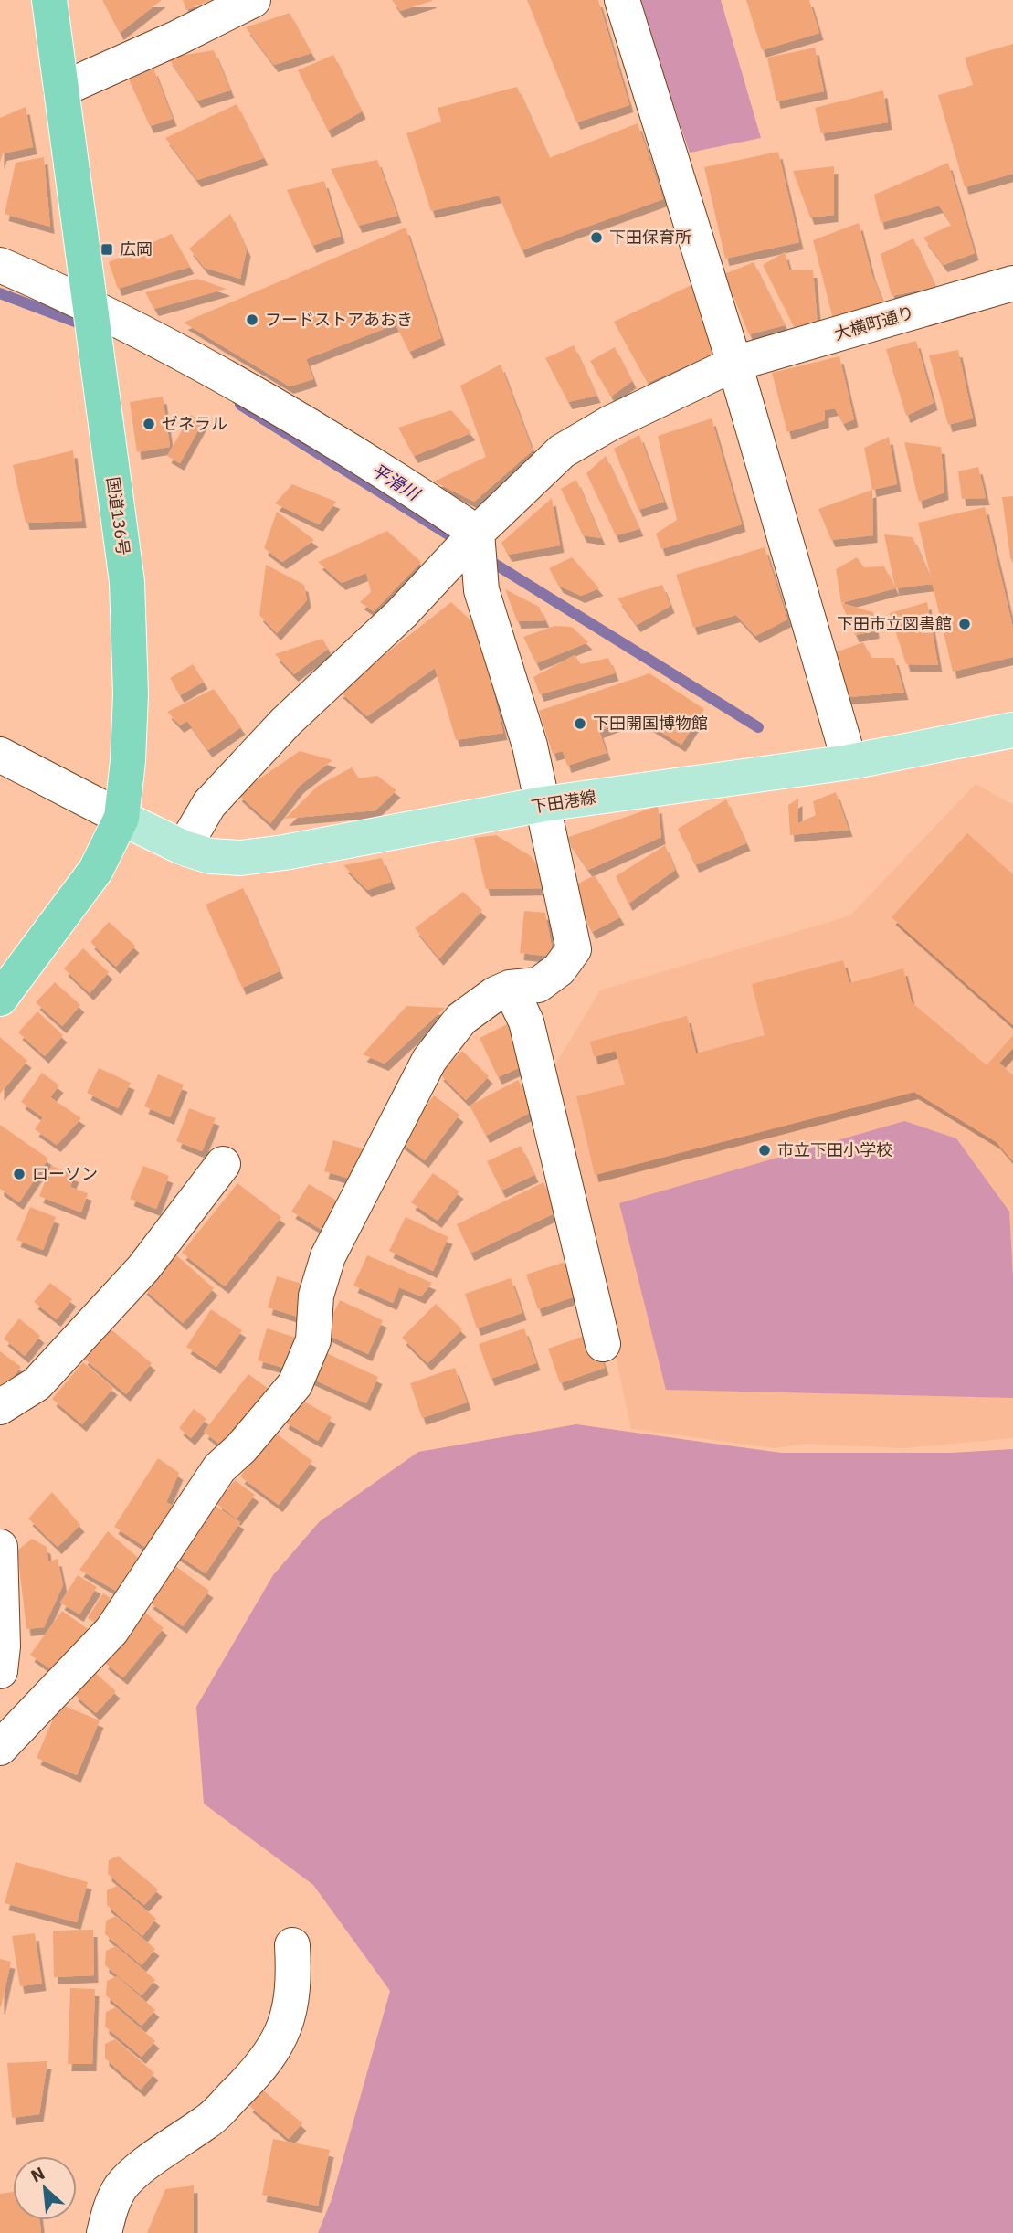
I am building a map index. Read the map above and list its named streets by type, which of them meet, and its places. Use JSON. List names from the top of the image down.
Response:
{
  "streets": {
    "highway": ["国道136号"],
    "main road": ["下田港線"],
    "street": ["大横町通り"]
  },
  "crossings": [
    ["大横町通り", "下田港線"],
    ["国道136号", "下田港線"]
  ],
  "water": ["平滑川"],
  "places": {
    "other": [
      "下田保育所",
      "フードストアあおき",
      "ゼネラル",
      "下田市立図書館",
      "下田開国博物館",
      "市立下田小学校",
      "ローソン"
    ],
    "transit": ["広岡"]
  },
  "north": "top left"
}
